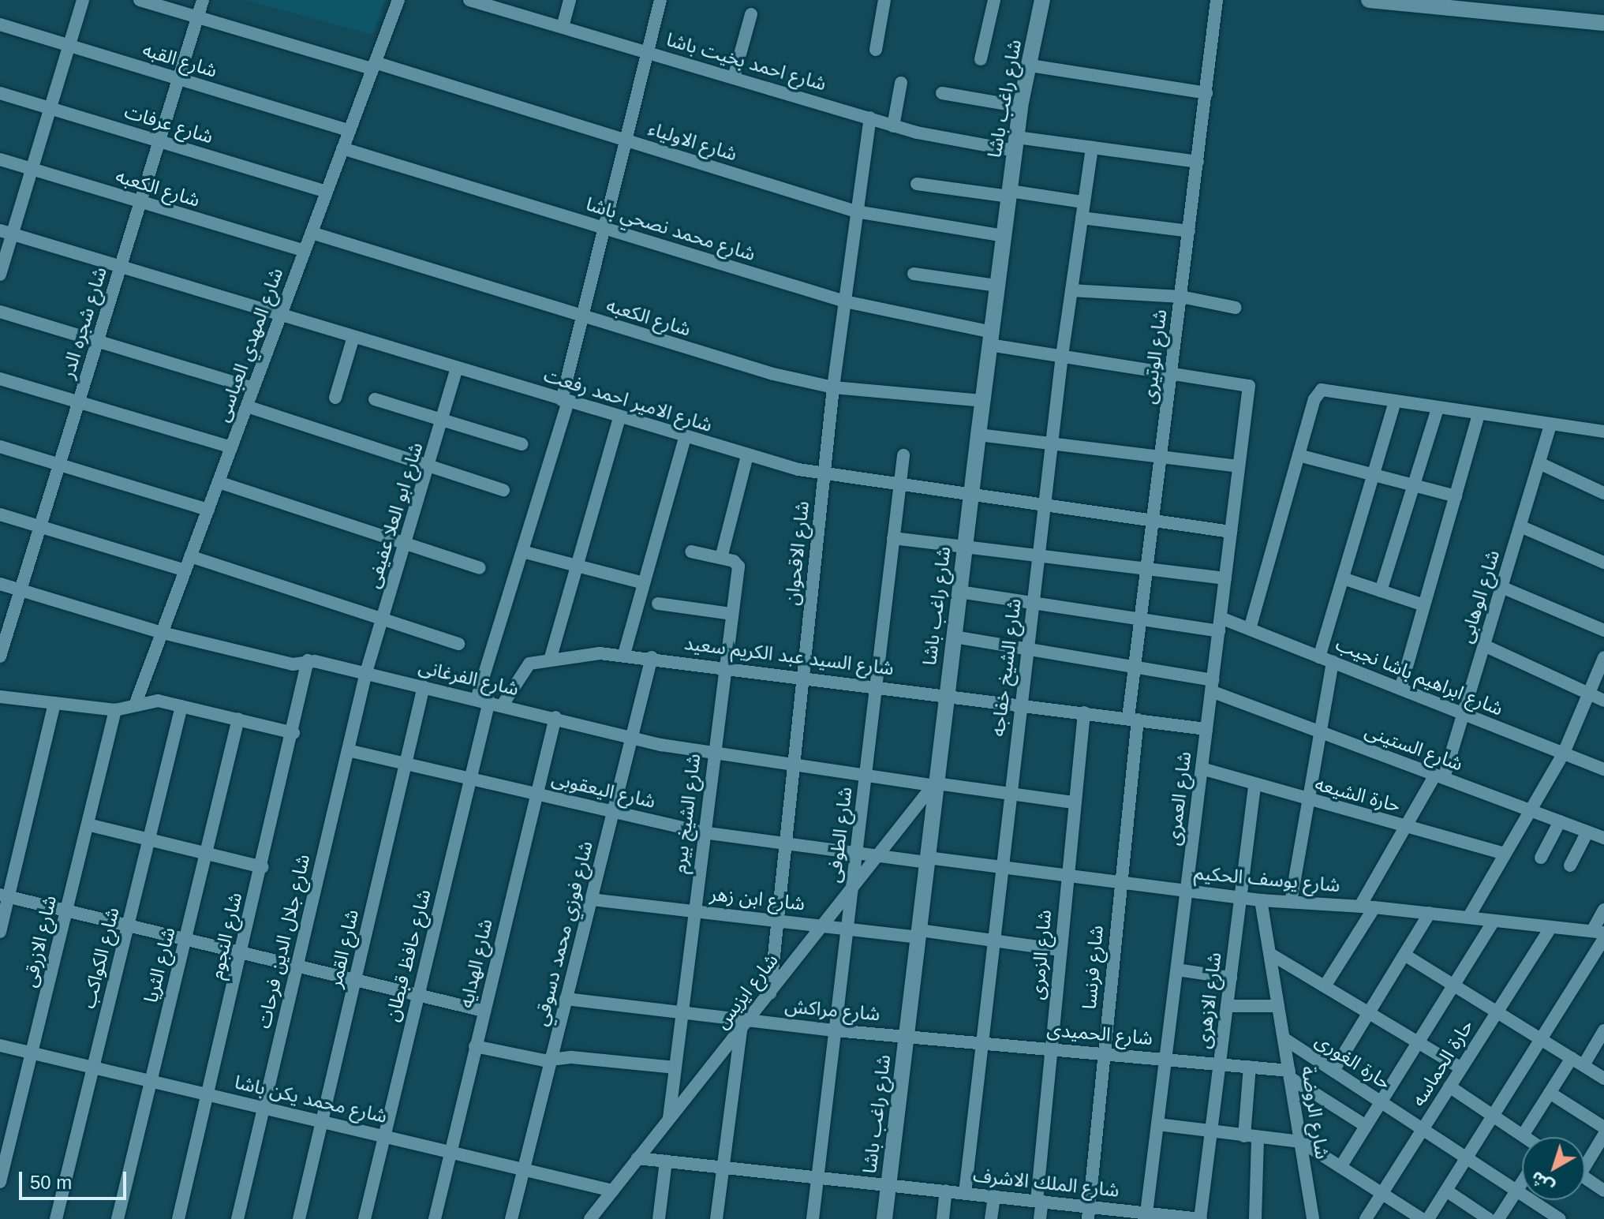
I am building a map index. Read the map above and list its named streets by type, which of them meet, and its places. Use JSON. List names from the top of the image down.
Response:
{
  "streets": {
    "street": [
      "شارع القبه",
      "شارع احمد بخيت باشا",
      "شارع راغب باشا",
      "شارع عرفات",
      "شارع الاولياء",
      "شارع الكعبه",
      "شارع محمد نصحي باشا",
      "شارع شجره الدر",
      "شارع المهدي العباسى",
      "شارع الوتيرى",
      "شارع الامير احمد رفعت",
      "شارع ابو العلا عفيفى",
      "شارع الاقحوان",
      "شارع الوهابى",
      "شارع السيد عبد الكريم سعيد",
      "شارع الشيخ خفاجه",
      "شارع ابراهيم باشا نجيب",
      "شارع الفرغانى",
      "شارع الستينى",
      "شارع اليعقوبى",
      "حارة الشيعه",
      "شارع العمرى",
      "شارع الشيخ بيرم",
      "شارع الطوفى",
      "شارع يوسف الحكيم",
      "شارع ابن زهر",
      "شارع فوزي محمد دسوقي",
      "شارع النجوم",
      "شارع الازرقى",
      "شارع جلال الدين فرحات",
      "شارع القمر",
      "شارع الزمرى",
      "شارع حافظ قبطان",
      "شارع الكواكب",
      "شارع الهدايه",
      "شارع الثريا",
      "شارع فرنسا",
      "شارع ايزيس",
      "شارع الازهرى",
      "شارع مراكش",
      "شارع الحميدى",
      "حارة الغورى",
      "حارة الحماسه",
      "شارع محمد يكن باشا",
      "شارع الروضة",
      "شارع الملك الاشرف"
    ]
  },
  "crossings": [
    ["شارع القبه", "شارع شجره الدر"],
    ["شارع القبه", "شارع المهدي العباسى"],
    ["شارع احمد بخيت باشا", "شارع راغب باشا"],
    ["شارع احمد بخيت باشا", "شارع الوتيرى"],
    ["شارع احمد بخيت باشا", "شارع الاقحوان"],
    ["شارع احمد بخيت باشا", "شارع الشيخ خفاجه"],
    ["شارع احمد بخيت باشا", "شارع حافظ قبطان"],
    ["شارع راغب باشا", "شارع الاولياء"],
    ["شارع راغب باشا", "شارع الكعبه"],
    ["شارع راغب باشا", "شارع محمد نصحي باشا"],
    ["شارع راغب باشا", "شارع الامير احمد رفعت"],
    ["شارع راغب باشا", "شارع السيد عبد الكريم سعيد"],
    ["شارع راغب باشا", "شارع الفرغانى"],
    ["شارع راغب باشا", "شارع الستينى"],
    ["شارع راغب باشا", "شارع اليعقوبى"],
    ["شارع راغب باشا", "شارع يوسف الحكيم"],
    ["شارع راغب باشا", "شارع ابن زهر"],
    ["شارع راغب باشا", "شارع ايزيس"],
    ["شارع راغب باشا", "شارع مراكش"],
    ["شارع راغب باشا", "شارع الحميدى"],
    ["شارع راغب باشا", "شارع الملك الاشرف"],
    ["شارع عرفات", "شارع شجره الدر"],
    ["شارع عرفات", "شارع المهدي العباسى"],
    ["شارع الاولياء", "شارع شجره الدر"],
    ["شارع الاولياء", "شارع المهدي العباسى"],
    ["شارع الاولياء", "شارع الاقحوان"],
    ["شارع الاولياء", "شارع حافظ قبطان"],
    ["شارع الكعبه", "شارع شجره الدر"],
    ["شارع الكعبه", "شارع المهدي العباسى"],
    ["شارع الكعبه", "شارع الاقحوان"],
    ["شارع الكعبه", "شارع حافظ قبطان"],
    ["شارع محمد نصحي باشا", "شارع المهدي العباسى"],
    ["شارع محمد نصحي باشا", "شارع الوتيرى"],
    ["شارع محمد نصحي باشا", "شارع الاقحوان"],
    ["شارع محمد نصحي باشا", "شارع الشيخ خفاجه"],
    ["شارع محمد نصحي باشا", "شارع العمرى"],
    ["شارع محمد نصحي باشا", "شارع حافظ قبطان"],
    ["شارع شجره الدر", "شارع الامير احمد رفعت"],
    ["شارع شجره الدر", "شارع الفرغانى"],
    ["شارع المهدي العباسى", "شارع الامير احمد رفعت"],
    ["شارع المهدي العباسى", "شارع الفرغانى"],
    ["شارع الوتيرى", "شارع الامير احمد رفعت"],
    ["شارع الوتيرى", "شارع السيد عبد الكريم سعيد"],
    ["شارع الوتيرى", "شارع الستينى"],
    ["شارع الوتيرى", "شارع فرنسا"],
    ["شارع الامير احمد رفعت", "شارع ابو العلا عفيفى"],
    ["شارع الامير احمد رفعت", "شارع الاقحوان"],
    ["شارع الامير احمد رفعت", "شارع الشيخ خفاجه"],
    ["شارع الامير احمد رفعت", "شارع العمرى"],
    ["شارع الامير احمد رفعت", "شارع الطوفى"],
    ["شارع الامير احمد رفعت", "شارع حافظ قبطان"],
    ["شارع ابو العلا عفيفى", "شارع الفرغانى"],
    ["شارع ابو العلا عفيفى", "شارع جلال الدين فرحات"],
    ["شارع الاقحوان", "شارع السيد عبد الكريم سعيد"],
    ["شارع الاقحوان", "شارع الفرغانى"],
    ["شارع الاقحوان", "شارع اليعقوبى"],
    ["شارع الاقحوان", "شارع ابن زهر"],
    ["شارع الاقحوان", "شارع ايزيس"],
    ["شارع الوهابى", "شارع ابراهيم باشا نجيب"],
    ["شارع الوهابى", "شارع الستينى"],
    ["شارع الوهابى", "حارة الشيعه"],
    ["شارع الوهابى", "شارع يوسف الحكيم"],
    ["شارع السيد عبد الكريم سعيد", "شارع الشيخ خفاجه"],
    ["شارع السيد عبد الكريم سعيد", "شارع الفرغانى"],
    ["شارع السيد عبد الكريم سعيد", "شارع العمرى"],
    ["شارع السيد عبد الكريم سعيد", "شارع الشيخ بيرم"],
    ["شارع السيد عبد الكريم سعيد", "شارع الطوفى"],
    ["شارع السيد عبد الكريم سعيد", "شارع فوزي محمد دسوقي"],
    ["شارع السيد عبد الكريم سعيد", "شارع الزمرى"],
    ["شارع السيد عبد الكريم سعيد", "شارع فرنسا"],
    ["شارع الشيخ خفاجه", "شارع الفرغانى"],
    ["شارع الشيخ خفاجه", "شارع الستينى"],
    ["شارع الشيخ خفاجه", "شارع يوسف الحكيم"],
    ["شارع الشيخ خفاجه", "شارع ابن زهر"],
    ["شارع الشيخ خفاجه", "شارع الحميدى"],
    ["شارع الشيخ خفاجه", "شارع الملك الاشرف"],
    ["شارع ابراهيم باشا نجيب", "شارع العمرى"],
    ["شارع الفرغانى", "شارع الشيخ بيرم"],
    ["شارع الفرغانى", "شارع الطوفى"],
    ["شارع الفرغانى", "شارع فوزي محمد دسوقي"],
    ["شارع الفرغانى", "شارع النجوم"],
    ["شارع الفرغانى", "شارع جلال الدين فرحات"],
    ["شارع الفرغانى", "شارع القمر"],
    ["شارع الفرغانى", "شارع الزمرى"],
    ["شارع الفرغانى", "شارع حافظ قبطان"],
    ["شارع الفرغانى", "شارع الهدايه"],
    ["شارع الفرغانى", "شارع ايزيس"],
    ["شارع الستينى", "شارع العمرى"],
    ["شارع اليعقوبى", "شارع الشيخ بيرم"],
    ["شارع اليعقوبى", "شارع الطوفى"],
    ["شارع اليعقوبى", "شارع يوسف الحكيم"],
    ["شارع اليعقوبى", "شارع فوزي محمد دسوقي"],
    ["شارع اليعقوبى", "شارع جلال الدين فرحات"],
    ["شارع اليعقوبى", "شارع القمر"],
    ["شارع اليعقوبى", "شارع حافظ قبطان"],
    ["شارع اليعقوبى", "شارع الهدايه"],
    ["شارع اليعقوبى", "شارع ايزيس"],
    ["حارة الشيعه", "شارع العمرى"],
    ["حارة الشيعه", "شارع الازهرى"],
    ["شارع العمرى", "شارع يوسف الحكيم"],
    ["شارع العمرى", "شارع الحميدى"],
    ["شارع العمرى", "شارع الملك الاشرف"],
    ["شارع الشيخ بيرم", "شارع ابن زهر"],
    ["شارع الشيخ بيرم", "شارع ايزيس"],
    ["شارع الشيخ بيرم", "شارع مراكش"],
    ["شارع الطوفى", "شارع ابن زهر"],
    ["شارع الطوفى", "شارع ايزيس"],
    ["شارع الطوفى", "شارع مراكش"],
    ["شارع الطوفى", "شارع الملك الاشرف"],
    ["شارع يوسف الحكيم", "شارع الزمرى"],
    ["شارع يوسف الحكيم", "شارع فرنسا"],
    ["شارع يوسف الحكيم", "شارع الازهرى"],
    ["شارع يوسف الحكيم", "حارة الحماسه"],
    ["شارع يوسف الحكيم", "شارع الروضة"],
    ["شارع ابن زهر", "شارع فوزي محمد دسوقي"],
    ["شارع ابن زهر", "شارع الزمرى"],
    ["شارع ابن زهر", "شارع ايزيس"],
    ["شارع فوزي محمد دسوقي", "شارع مراكش"],
    ["شارع فوزي محمد دسوقي", "شارع محمد يكن باشا"],
    ["شارع النجوم", "شارع محمد يكن باشا"],
    ["شارع الازرقى", "شارع محمد يكن باشا"],
    ["شارع جلال الدين فرحات", "شارع محمد يكن باشا"],
    ["شارع القمر", "شارع محمد يكن باشا"],
    ["شارع الزمرى", "شارع الحميدى"],
    ["شارع الزمرى", "شارع الملك الاشرف"],
    ["شارع حافظ قبطان", "شارع محمد يكن باشا"],
    ["شارع الكواكب", "شارع محمد يكن باشا"],
    ["شارع الهدايه", "شارع محمد يكن باشا"],
    ["شارع الثريا", "شارع محمد يكن باشا"],
    ["شارع فرنسا", "شارع الحميدى"],
    ["شارع فرنسا", "شارع الملك الاشرف"],
    ["شارع ايزيس", "شارع مراكش"],
    ["شارع ايزيس", "شارع محمد يكن باشا"],
    ["شارع ايزيس", "شارع الملك الاشرف"],
    ["شارع الازهرى", "شارع الحميدى"],
    ["شارع الازهرى", "شارع الملك الاشرف"],
    ["شارع مراكش", "شارع الحميدى"],
    ["شارع الحميدى", "شارع الروضة"],
    ["حارة الغورى", "حارة الحماسه"],
    ["حارة الغورى", "شارع الروضة"]
  ],
  "scale_bar": "50 m",
  "north": "bottom left"
}
